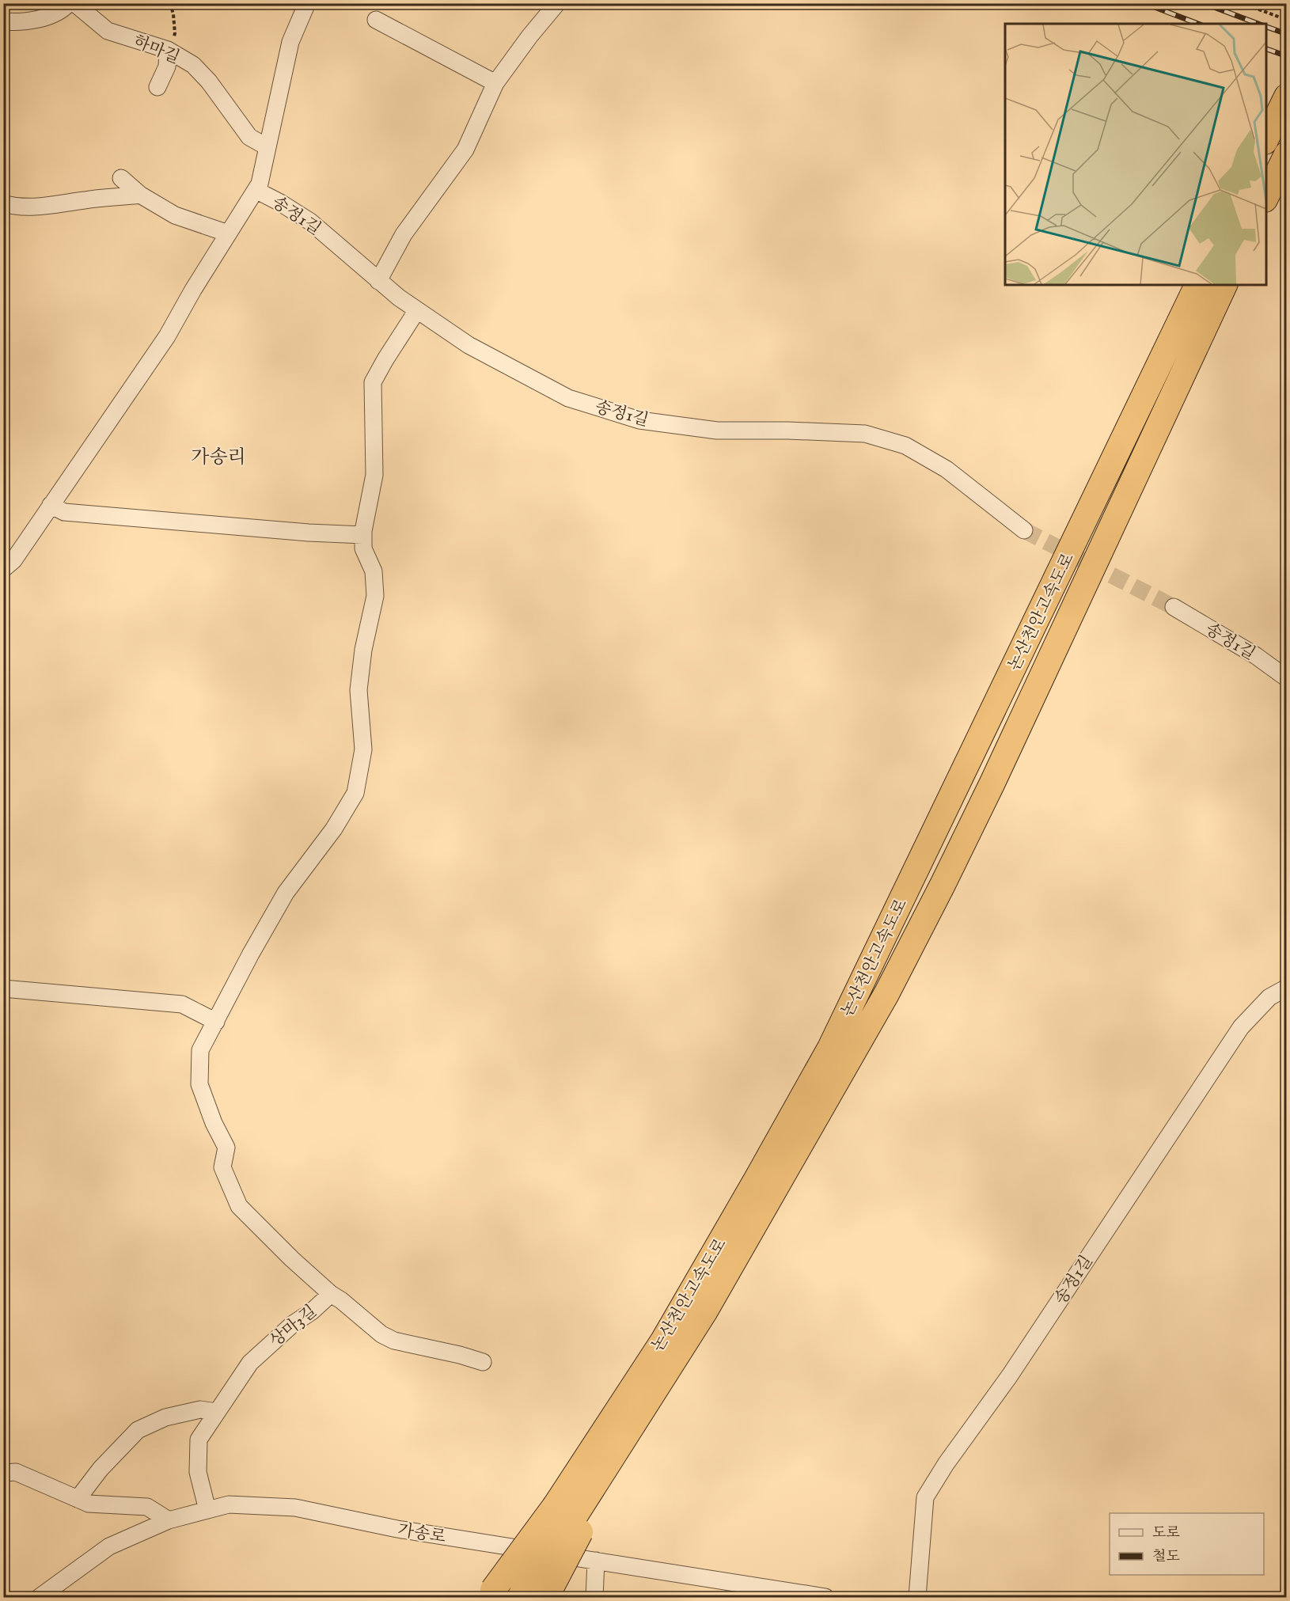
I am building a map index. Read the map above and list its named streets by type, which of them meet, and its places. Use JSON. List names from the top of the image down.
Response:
{
  "streets": {
    "highway": ["논산천안고속도로"],
    "street": [
      "하마길",
      "송정1길",
      "상마3길",
      "가송로"
    ]
  },
  "crossings": [
    ["상마3길", "가송로"]
  ],
  "districts": ["가송리"],
  "legend": ["도로", "철도"]
}
